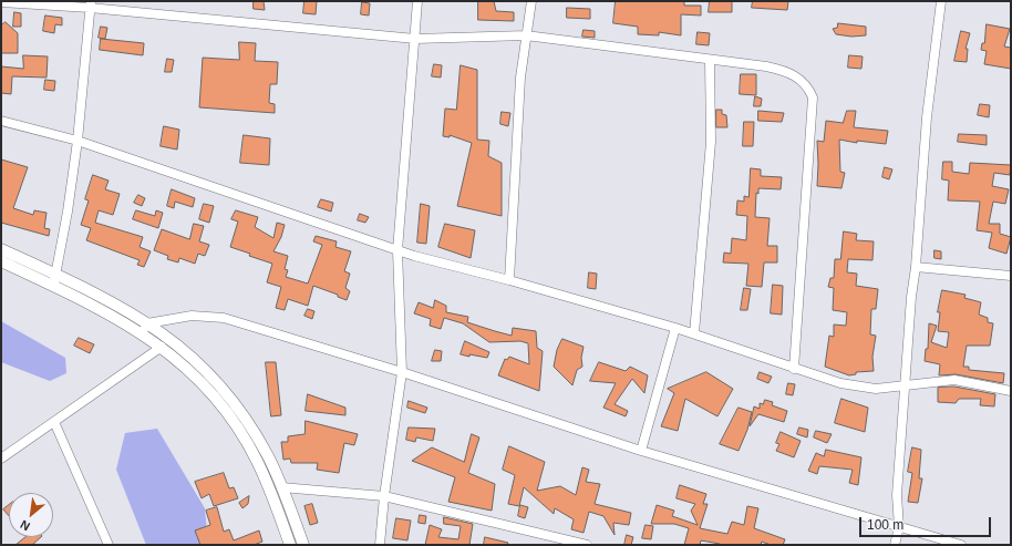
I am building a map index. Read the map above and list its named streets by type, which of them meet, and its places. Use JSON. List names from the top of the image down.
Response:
{
  "scale_bar": "100 m",
  "north": "bottom left"
}
